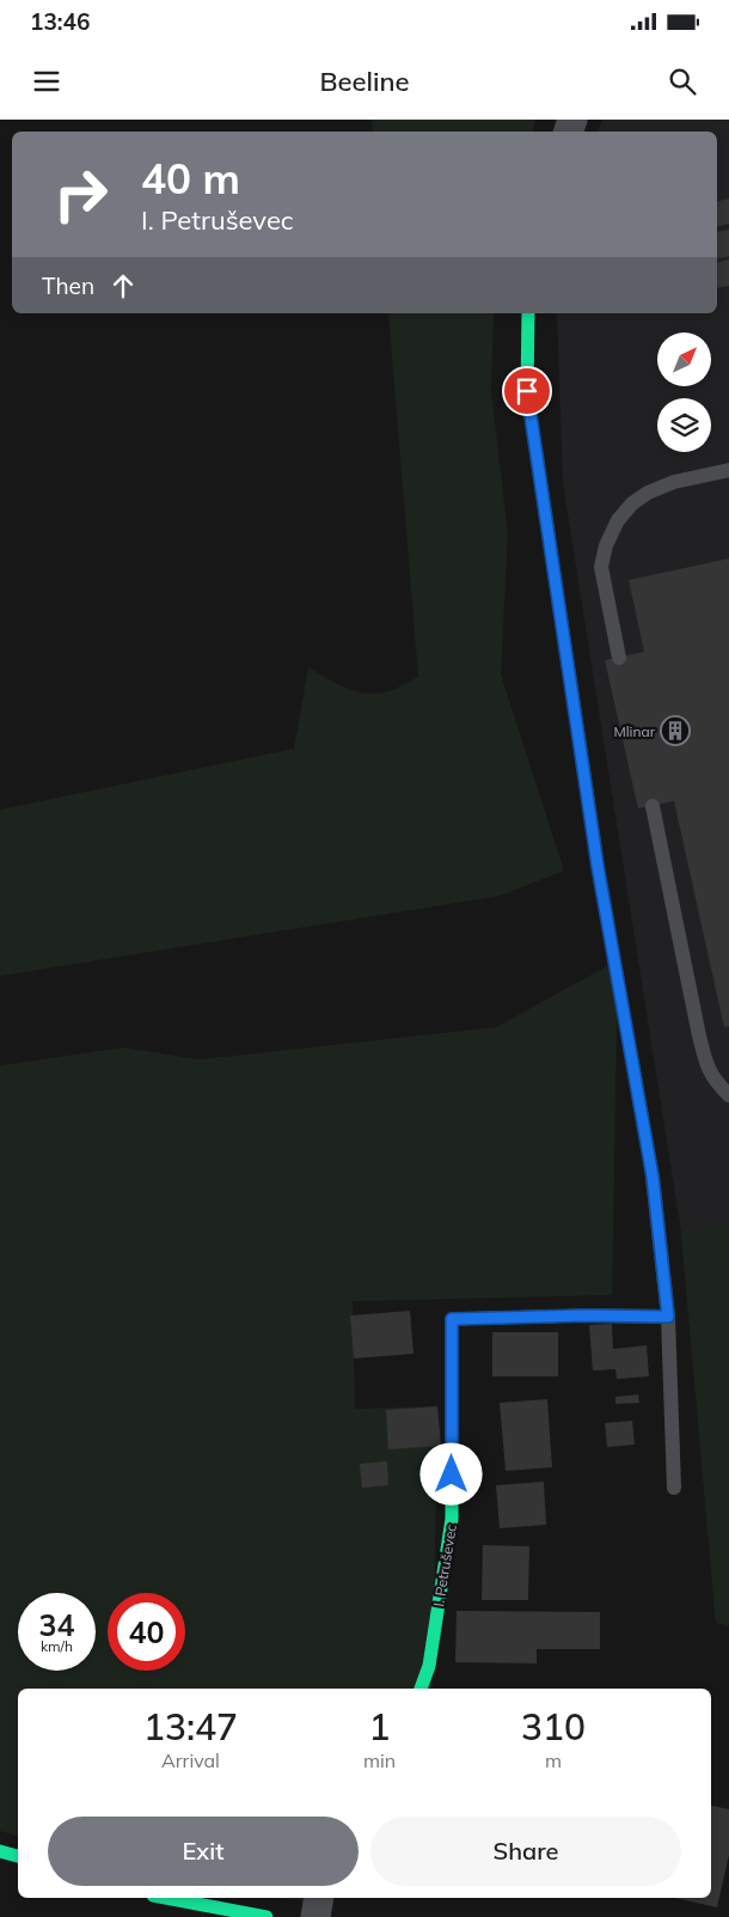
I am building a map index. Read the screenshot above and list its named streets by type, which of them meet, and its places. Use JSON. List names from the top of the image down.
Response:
{
  "streets": {
    "street": ["I. Petruševec"]
  },
  "places": {
    "building": ["Mlinar"]
  },
  "north": "top right",
  "page": {
    "status": "13:46",
    "header": "Beeline",
    "turn": ["40 m", "I. Petruševec"],
    "then": "Then",
    "speed": "34 km/h",
    "limit": "40",
    "eta": [
      "13:47",
      "Arrival",
      "1",
      "min",
      "310",
      "m"
    ],
    "buttons": ["Exit", "Share"]
  }
}
